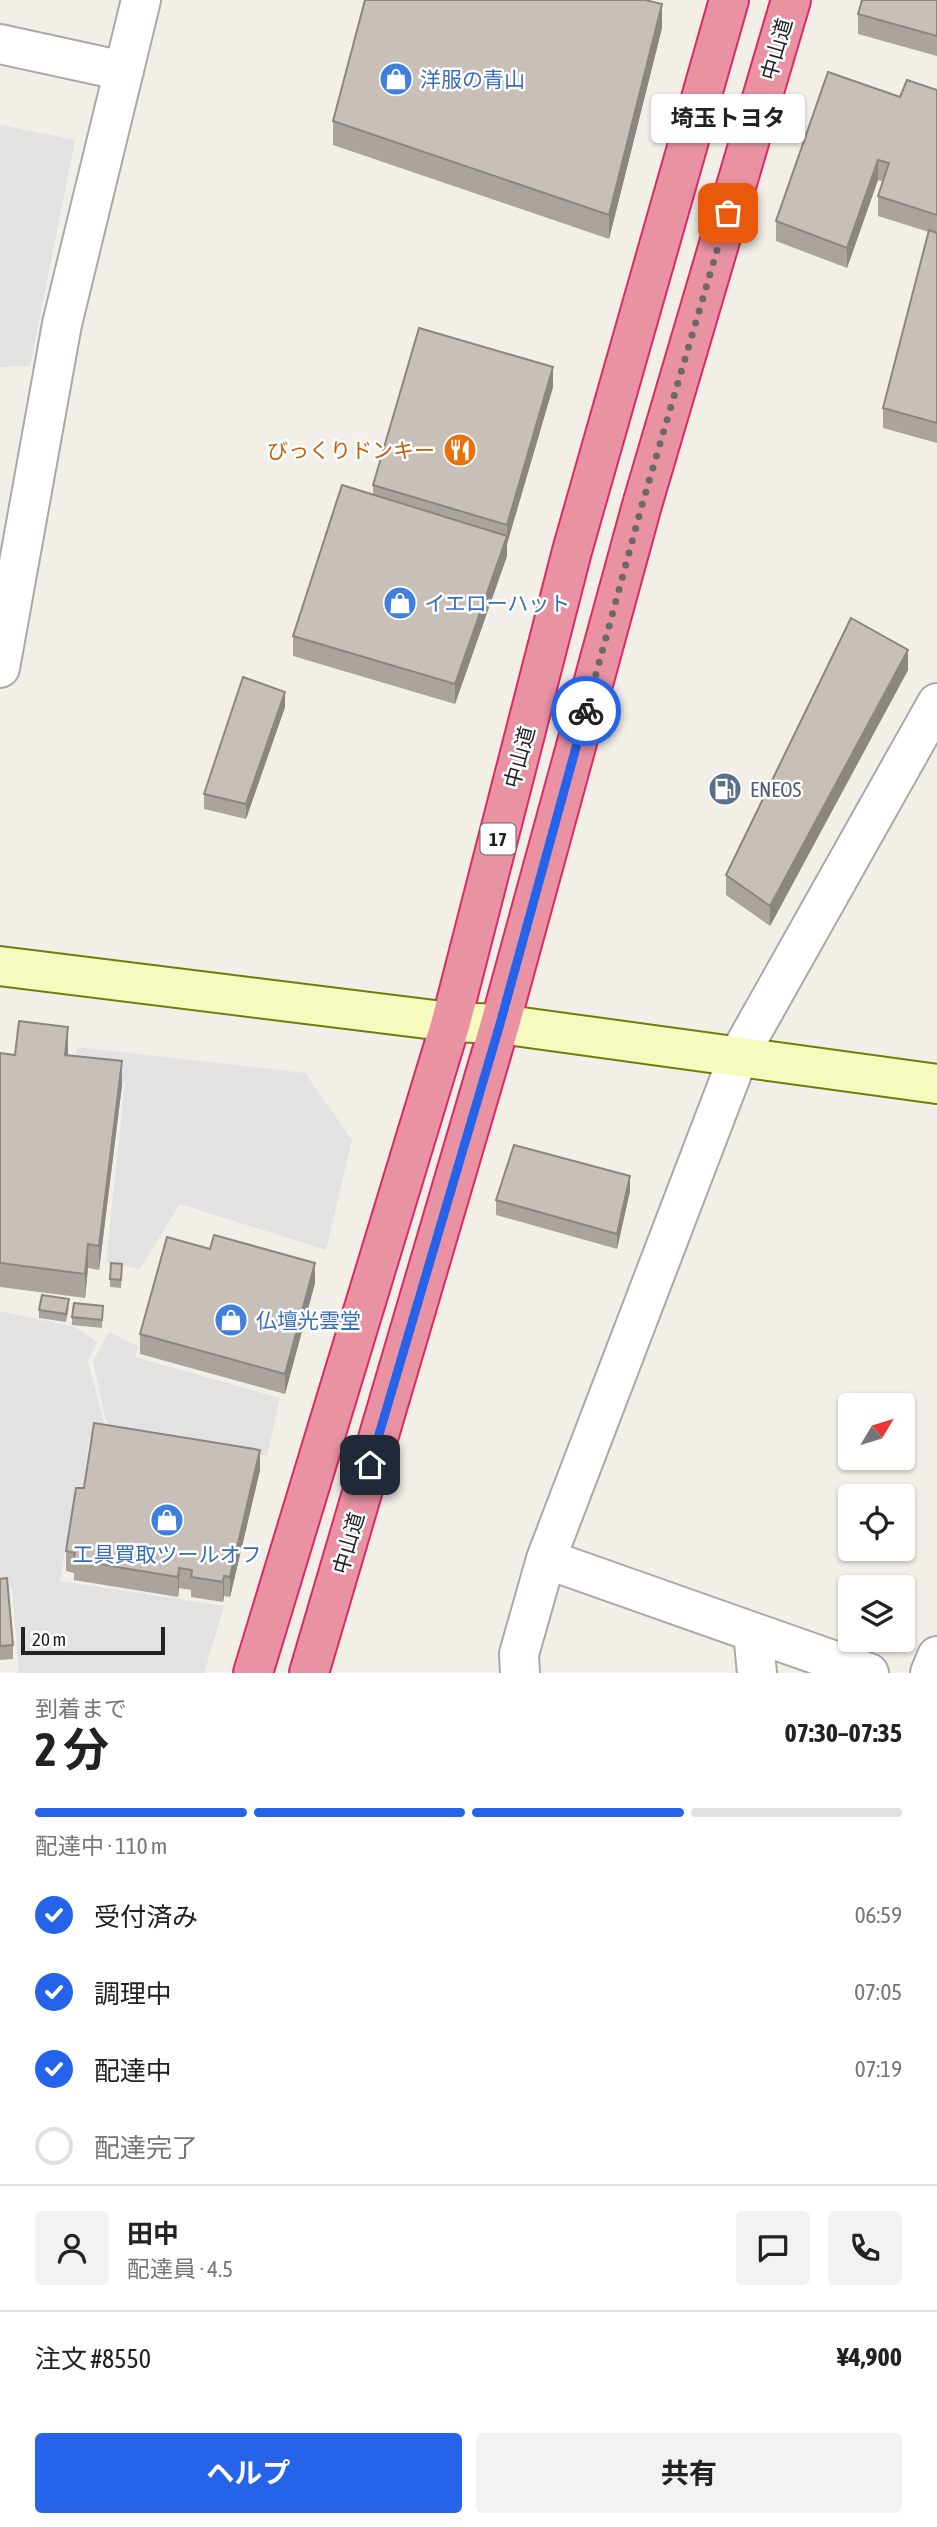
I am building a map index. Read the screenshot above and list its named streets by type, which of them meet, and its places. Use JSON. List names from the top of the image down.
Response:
{
  "streets": {
    "highway": ["中山道", "17"]
  },
  "places": {
    "shop": [
      "洋服の青山",
      "イエローハット",
      "仏壇光雲堂",
      "工具買取ツールオフ"
    ],
    "other": ["埼玉トヨタ"],
    "restaurant": ["びっくりドンキー"],
    "fuel station": ["ENEOS"]
  },
  "scale_bar": "20 m",
  "north": "top right",
  "page": {
    "bubble": "埼玉トヨタ",
    "scale": "20 m",
    "heading": ["2 分", "到着まで", "07:30–07:35"],
    "panel": [
      "田中",
      "配達員 · 4.5",
      "注文 #8550",
      "¥4,900"
    ],
    "bar": "配達中 · 110 m",
    "list": [
      ["受付済み", "06:59"],
      ["調理中", "07:05"],
      ["配達中", "07:19"],
      "配達完了"
    ],
    "buttons": ["ヘルプ", "共有"]
  }
}
